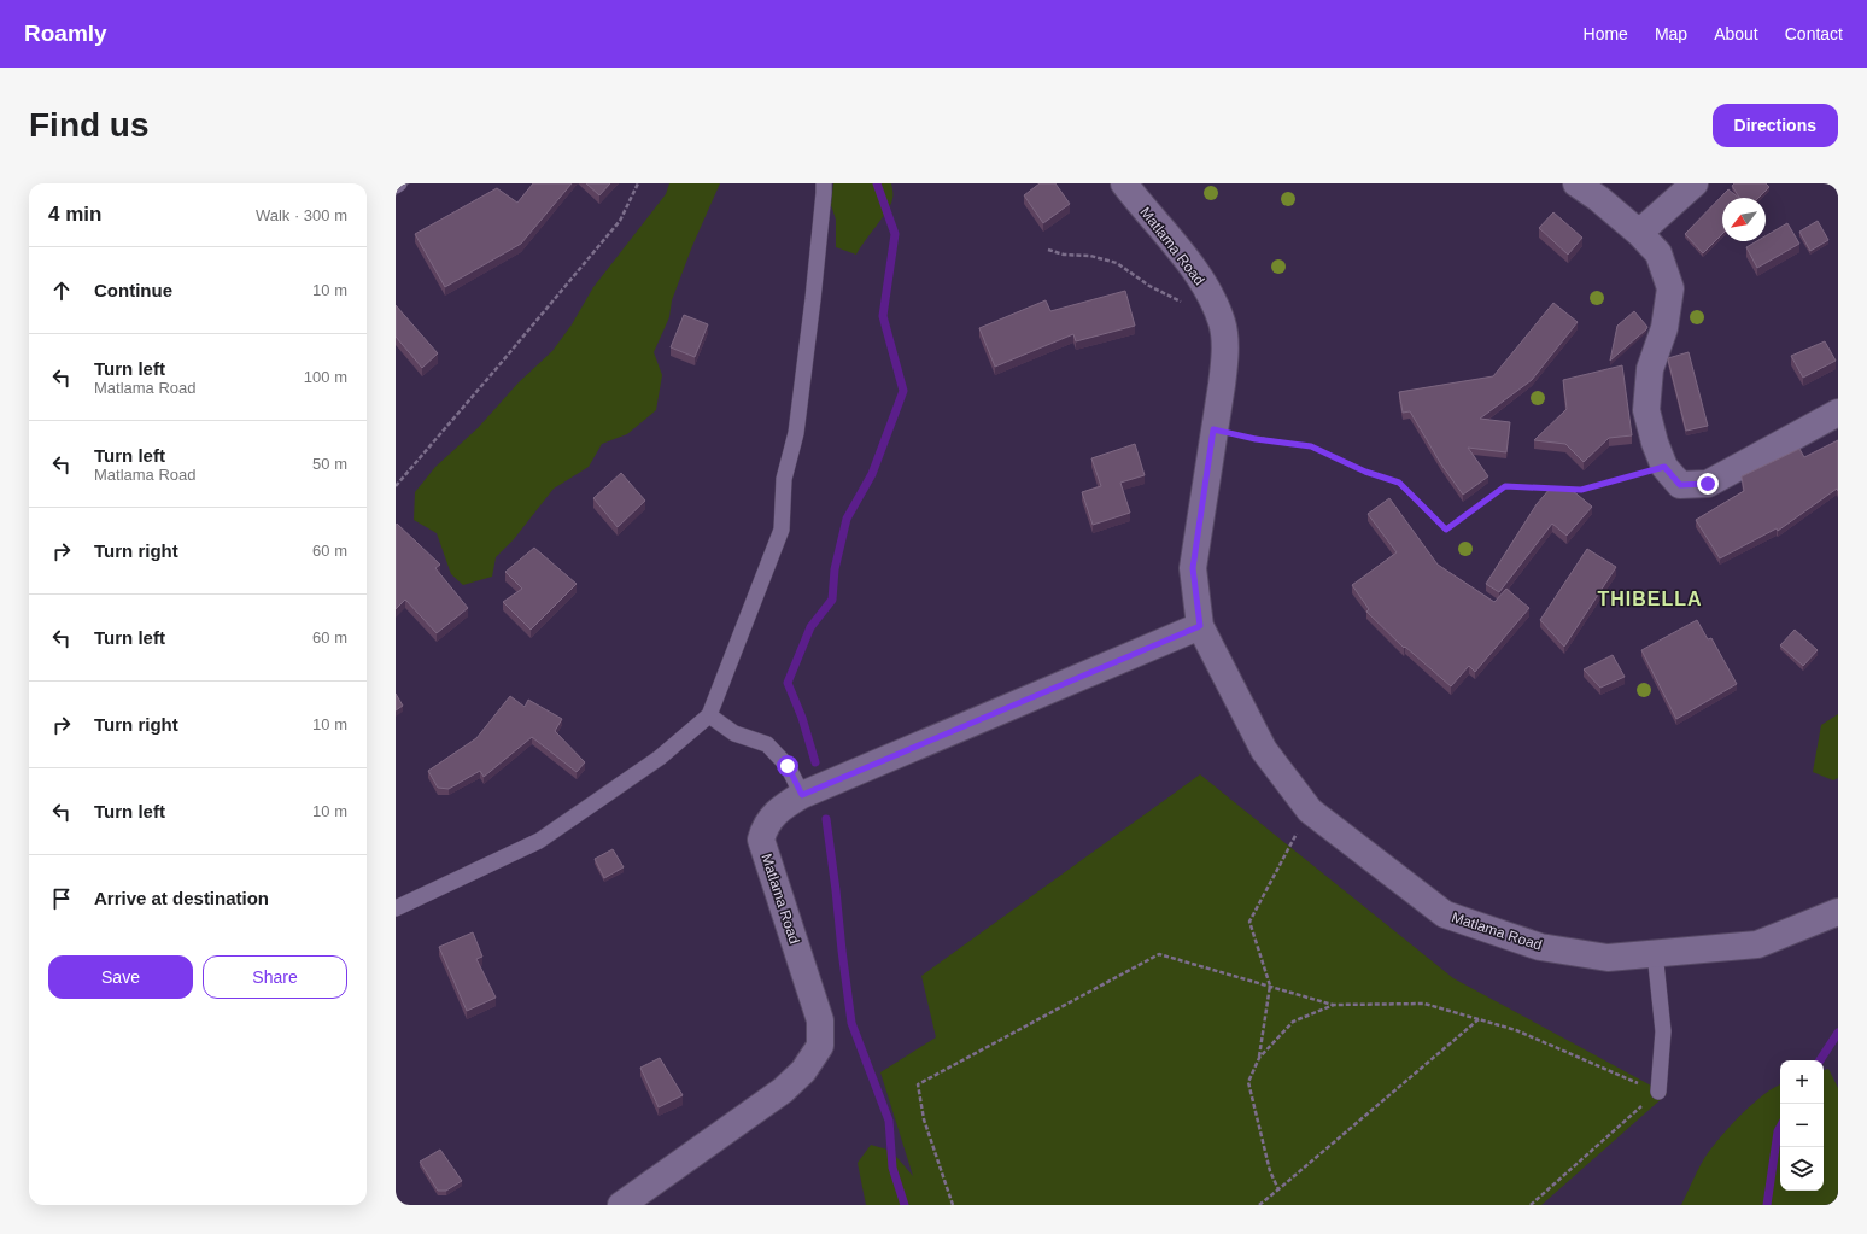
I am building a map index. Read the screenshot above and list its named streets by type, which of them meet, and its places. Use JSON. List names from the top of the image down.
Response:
{
  "streets": {
    "street": ["Matlama Road"]
  },
  "districts": ["THIBELLA"],
  "north": "bottom left",
  "page": {
    "header": "Roamly",
    "nav": [
      "Home",
      "Map",
      "About",
      "Contact"
    ],
    "buttons": [
      "Directions",
      ["Save", "Share"]
    ],
    "title": "Find us",
    "heading": ["4 min", "Walk · 300 m"],
    "list": [
      ["Continue", "10 m"],
      ["Turn left", "Matlama Road", "100 m"],
      ["Turn left", "Matlama Road", "50 m"],
      ["Turn right", "60 m"],
      ["Turn left", "60 m"],
      ["Turn right", "10 m"],
      ["Turn left", "10 m"],
      "Arrive at destination"
    ],
    "map_buttons": ["+", "−"]
  }
}
